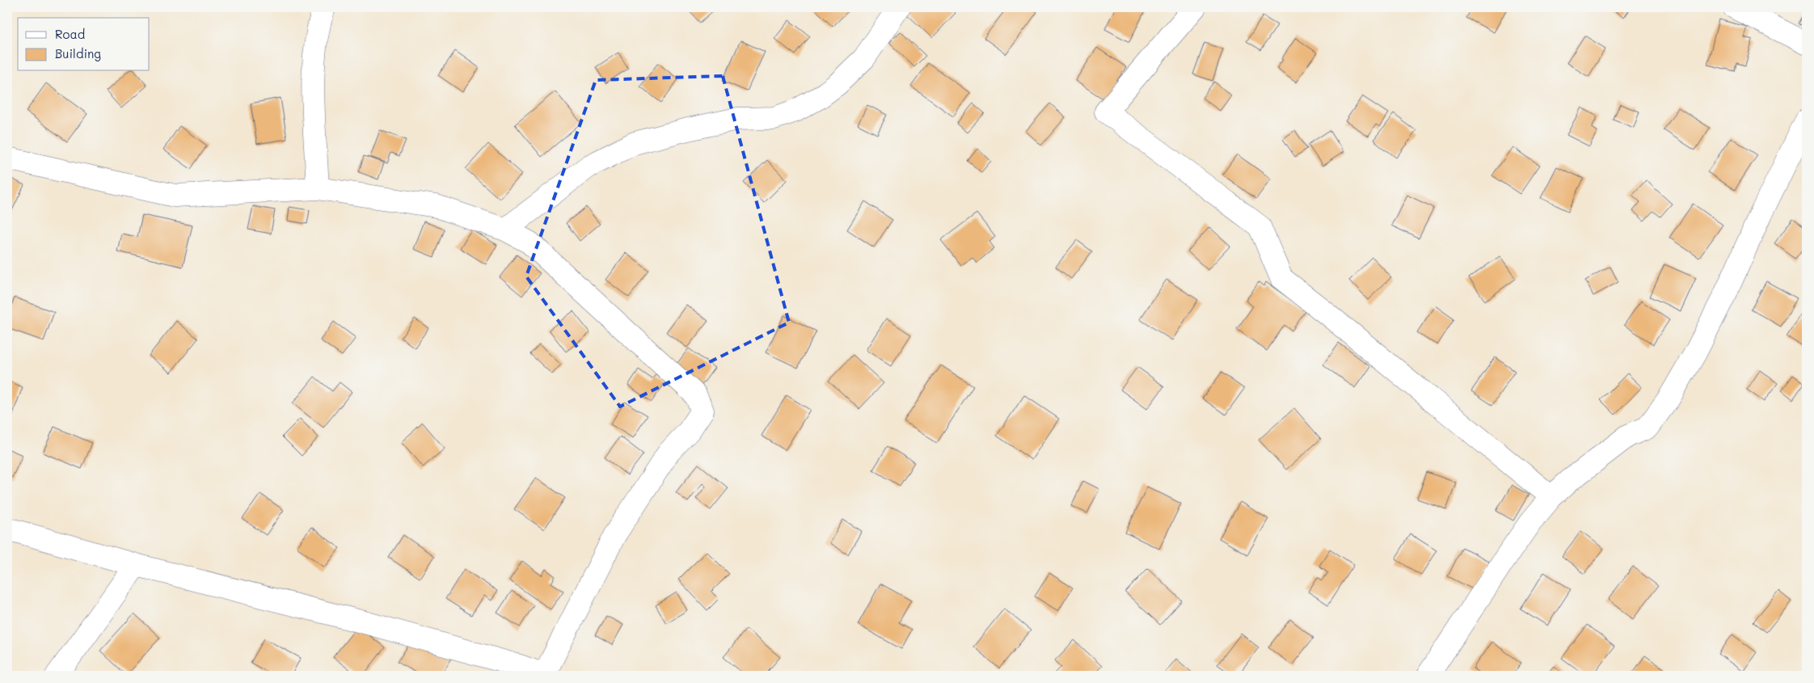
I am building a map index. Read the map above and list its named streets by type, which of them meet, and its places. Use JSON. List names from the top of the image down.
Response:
{
  "legend": ["Road", "Building"]
}
